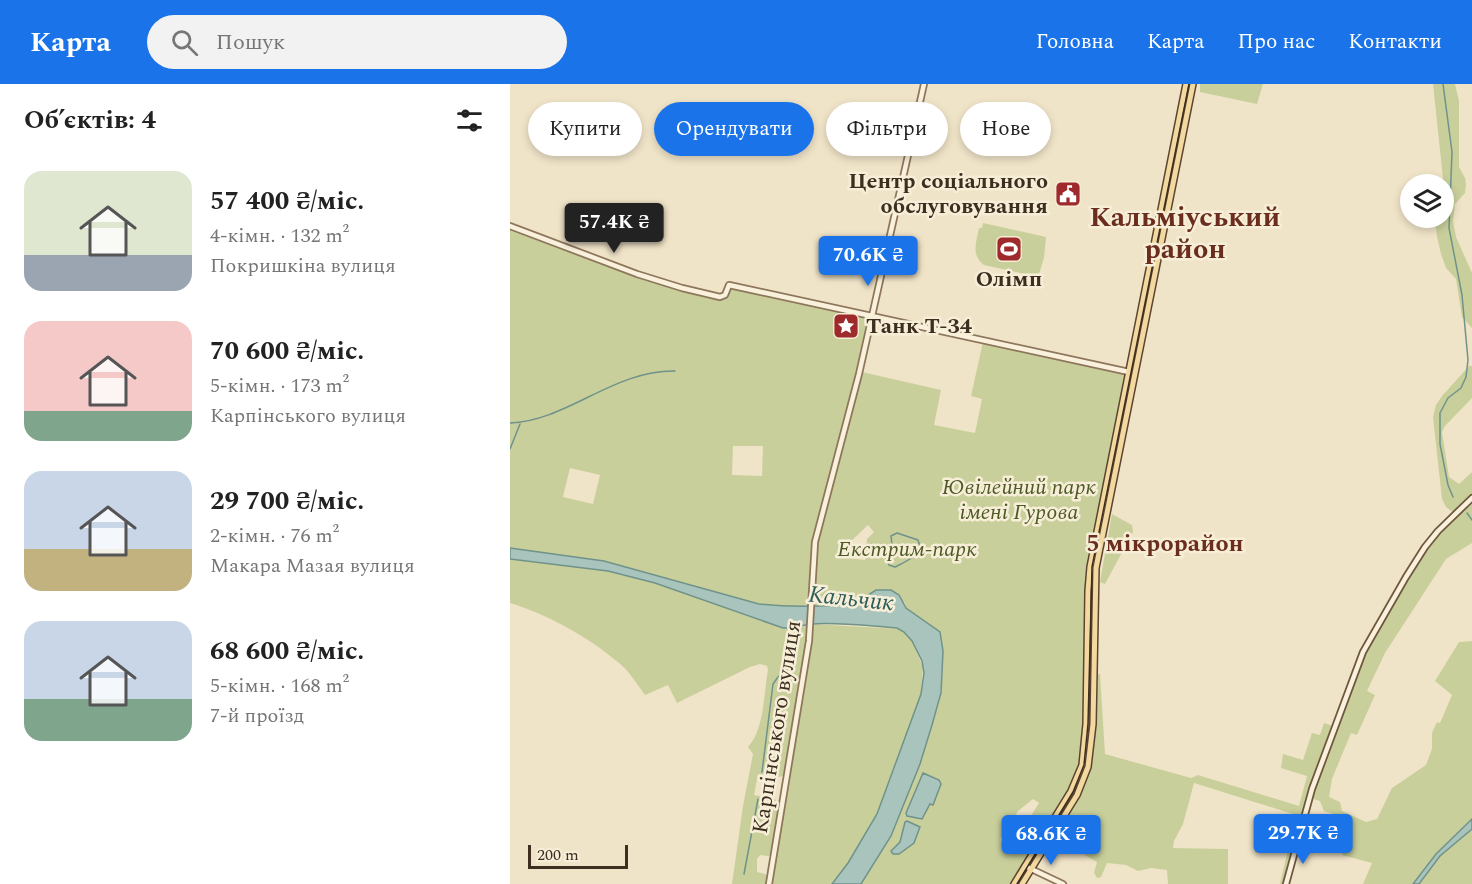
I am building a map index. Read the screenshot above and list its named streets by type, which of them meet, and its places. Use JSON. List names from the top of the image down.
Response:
{
  "streets": {
    "street": ["Карпінського вулиця"]
  },
  "districts": ["Кальміуський район", "5 мікрорайон"],
  "water": ["Кальчик"],
  "parks": ["Ювілейний парк імені Гурова", "Екстрим-парк"],
  "places": {
    "public building": ["Центр соціального обслуговування"],
    "sports": ["Олімп"],
    "place": ["Танк Т-34"]
  },
  "scale_bar": "200 m",
  "page": {
    "header": "Карта",
    "search": "Пошук",
    "nav": [
      "Головна",
      "Карта",
      "Про нас",
      "Контакти"
    ],
    "heading": "Об’єктів: 4",
    "chip": [
      "Купити",
      "Орендувати",
      "Фільтри",
      "Нове"
    ],
    "list": [
      {
        "name": "57 400 ₴/міс.",
        "note": "4-кімн. · 132 m² · Покришкіна вулиця"
      },
      {
        "name": "70 600 ₴/міс.",
        "note": "5-кімн. · 173 m² · Карпінського вулиця"
      },
      {
        "name": "29 700 ₴/міс.",
        "note": "2-кімн. · 76 m² · Макара Мазая вулиця"
      },
      {
        "name": "68 600 ₴/міс.",
        "note": "5-кімн. · 168 m² · 7-й проїзд"
      }
    ],
    "price": [
      "57.4K ₴",
      "70.6K ₴",
      "29.7K ₴",
      "68.6K ₴"
    ],
    "scale": "200 m"
  }
}
